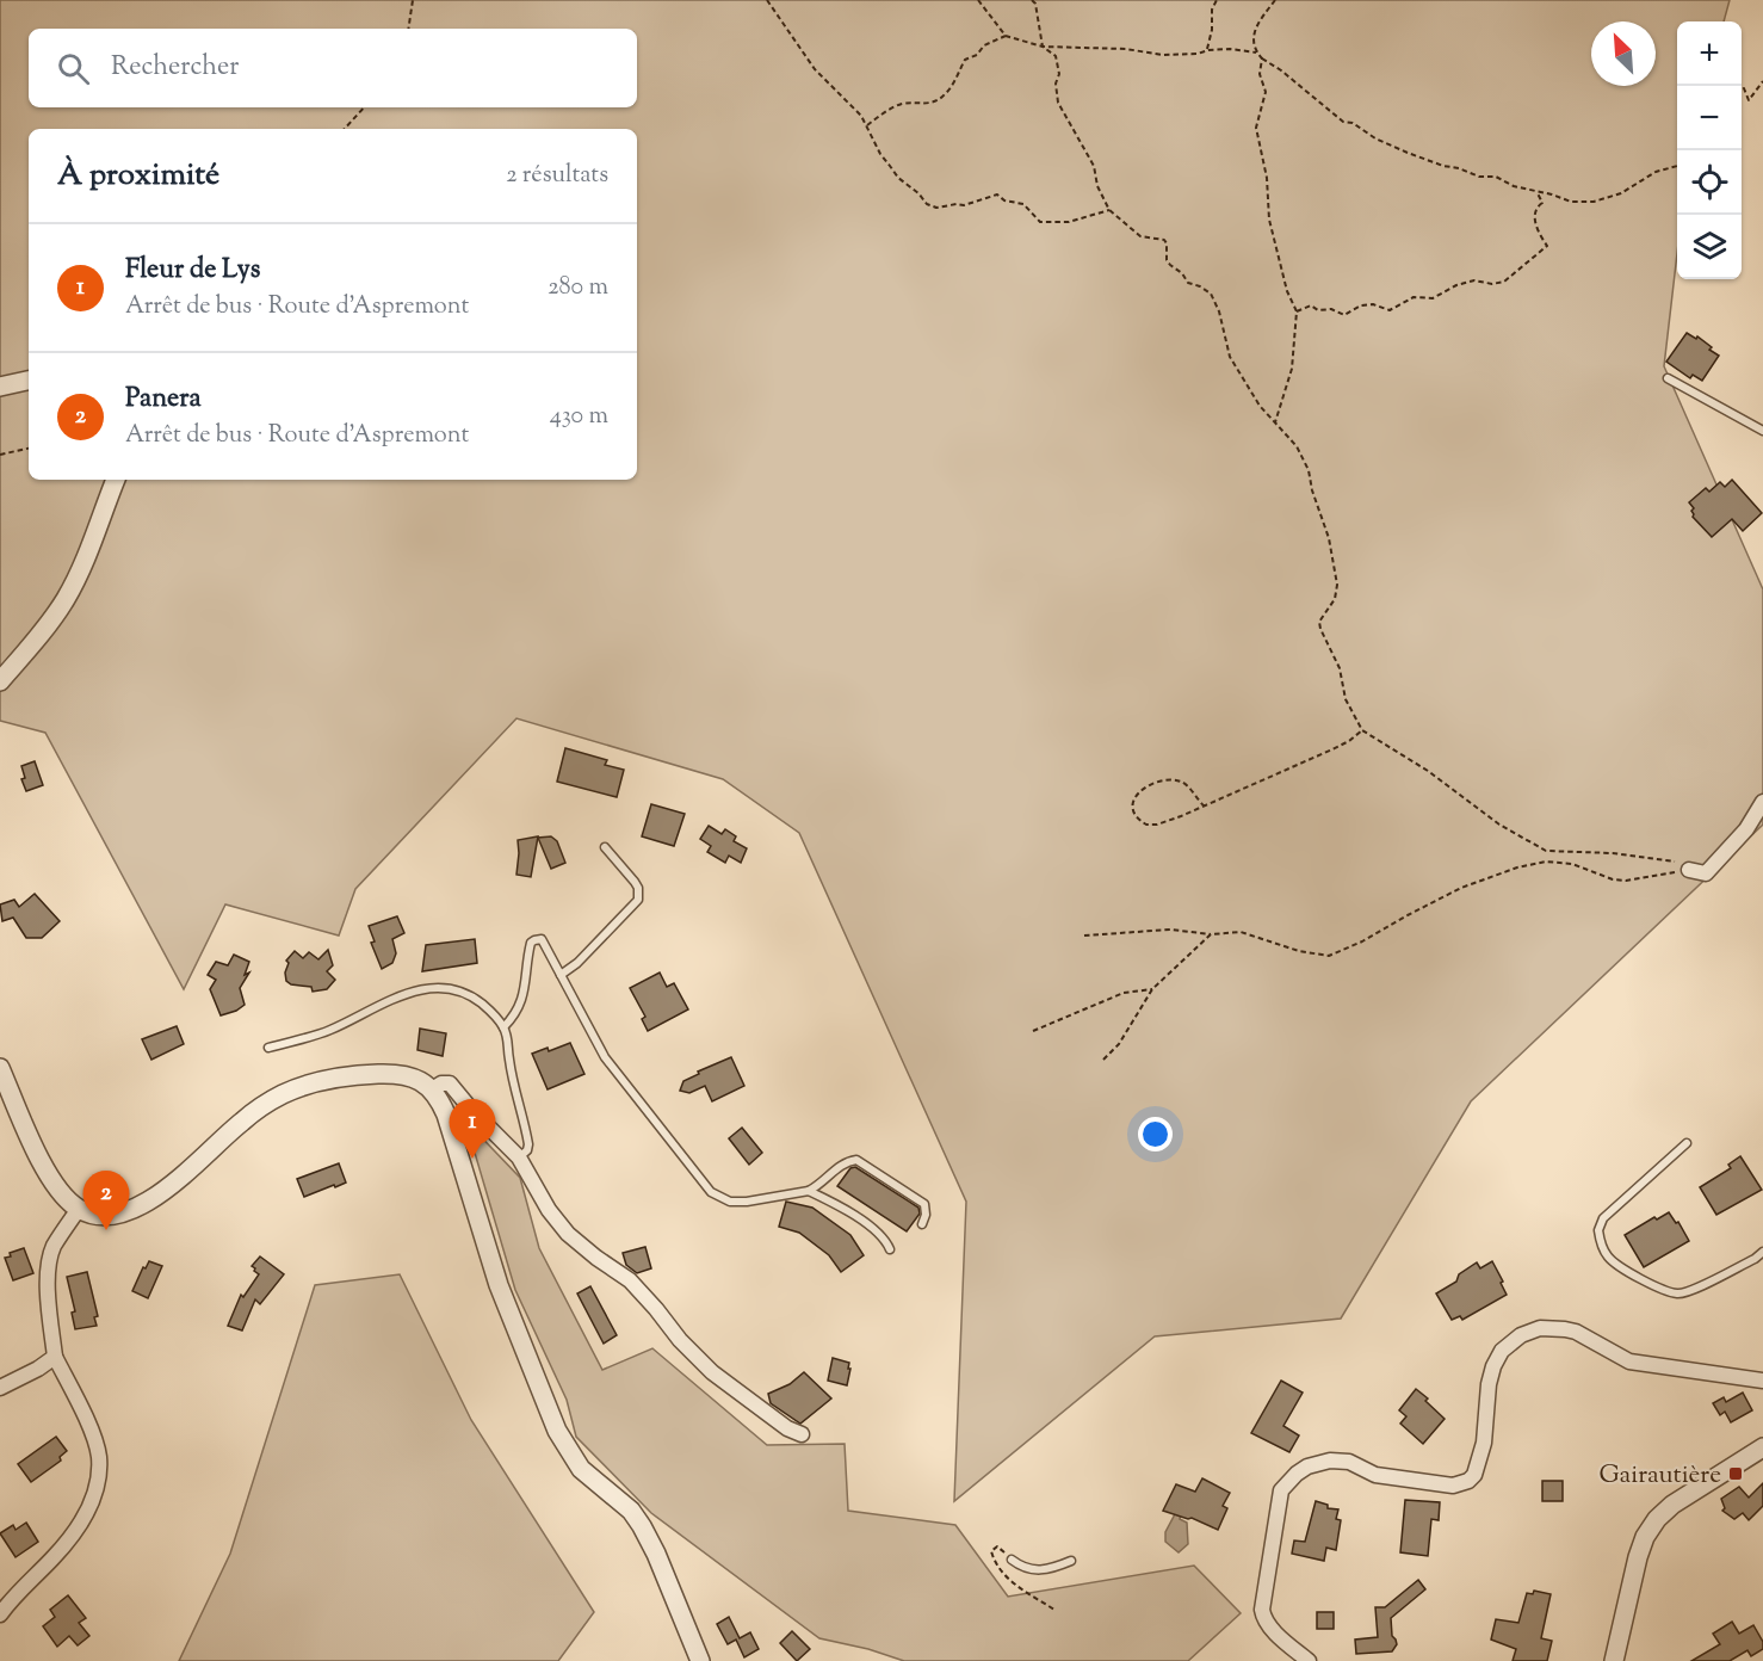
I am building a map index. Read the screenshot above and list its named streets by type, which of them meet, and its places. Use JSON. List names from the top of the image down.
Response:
{
  "places": {
    "transit": ["Gairautière"]
  },
  "north": "top left",
  "page": {
    "map_buttons": ["+", "−"],
    "search": "Rechercher",
    "heading": ["À proximité", "2 résultats"],
    "list": [
      {
        "mark": "1",
        "name": "Fleur de Lys",
        "note": "Arrêt de bus · Route d'Aspremont",
        "value": "280 m"
      },
      {
        "mark": "2",
        "name": "Panera",
        "note": "Arrêt de bus · Route d'Aspremont",
        "value": "430 m"
      }
    ],
    "pins": ["1", "2"]
  }
}
